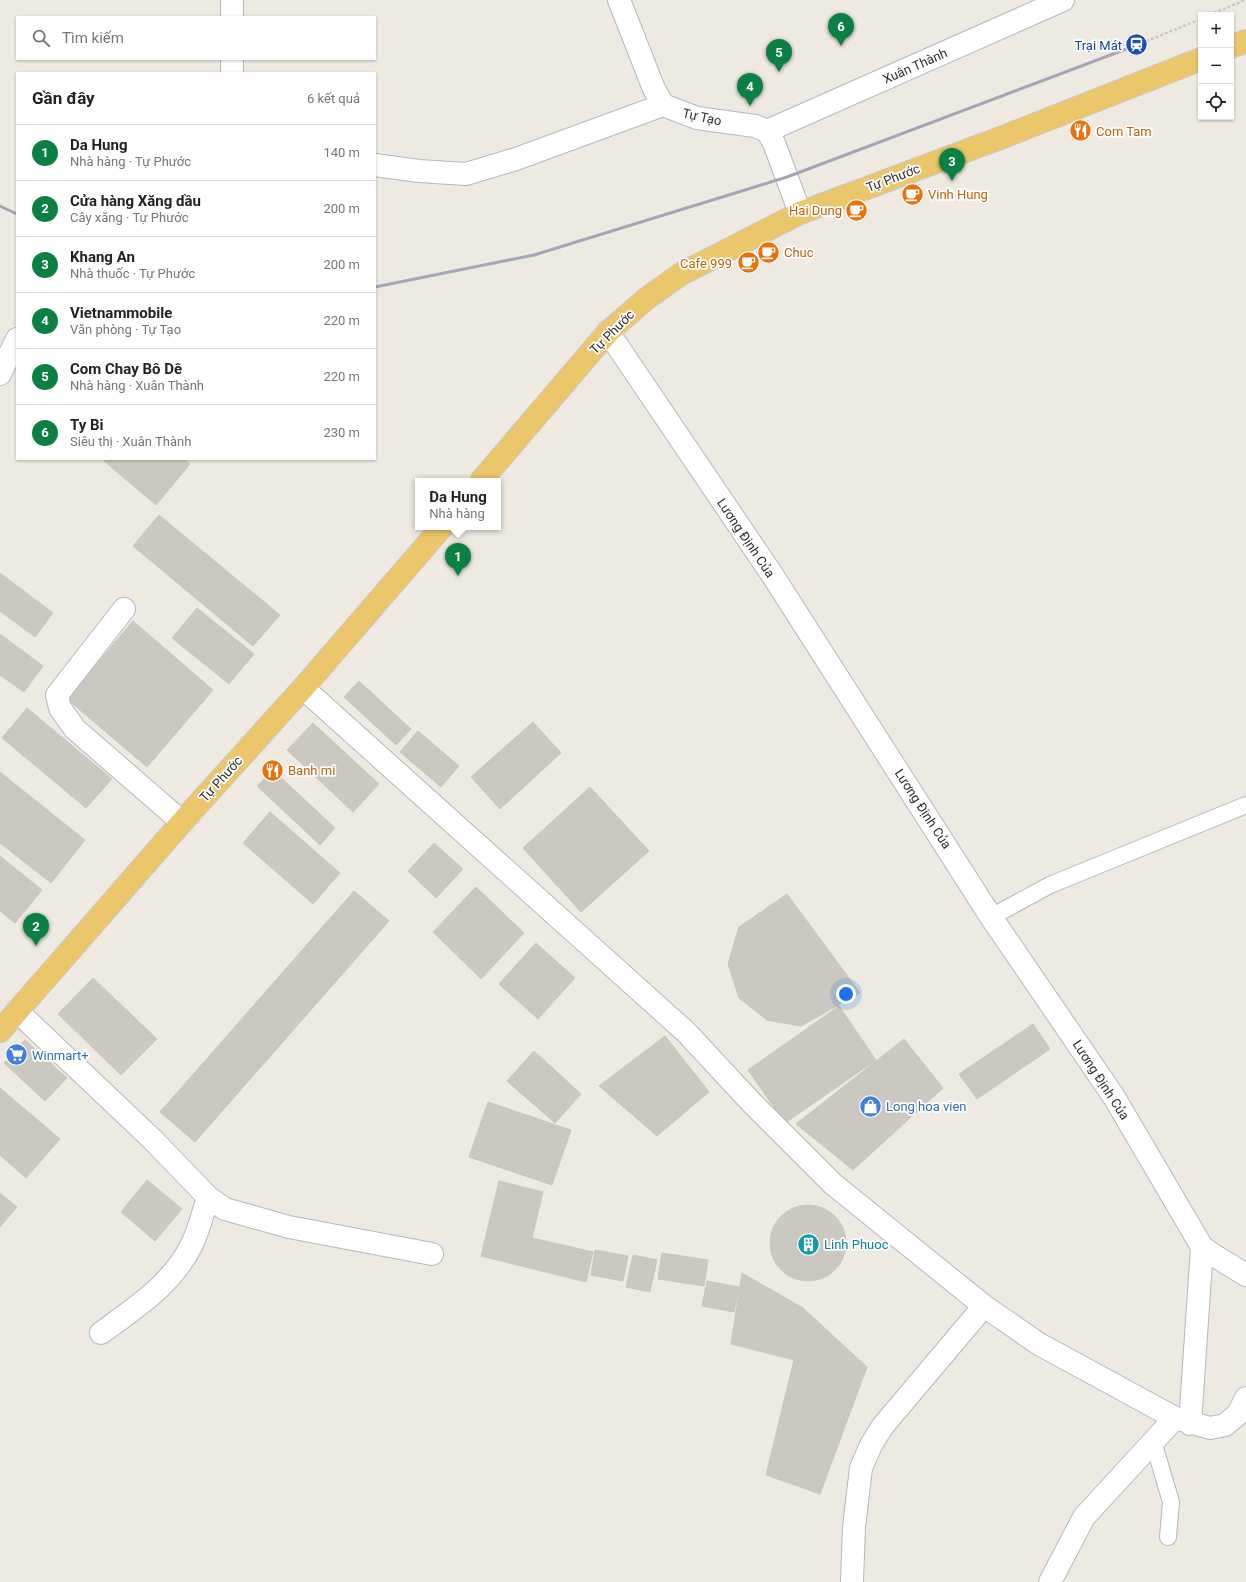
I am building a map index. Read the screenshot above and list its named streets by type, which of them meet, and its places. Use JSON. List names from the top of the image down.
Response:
{
  "streets": {
    "highway": ["Tự Phước"],
    "street": ["Xuân Thành", "Tự Tạo", "Lương Định Của"]
  },
  "crossings": [
    ["Xuân Thành", "Tự Tạo"],
    ["Tự Phước", "Lương Định Của"]
  ],
  "places": {
    "station": ["Trại Mát"],
    "restaurant": ["Com Tam", "Banh mi"],
    "cafe": [
      "Vinh Hung",
      "Hai Dung",
      "Chuc",
      "Cafe 999"
    ],
    "supermarket": ["Winmart+"],
    "shop": ["Long hoa vien"],
    "building": ["Linh Phuoc"]
  },
  "page": {
    "map_buttons": ["+", "−"],
    "pins": [
      "6",
      "5",
      "4",
      "3",
      "1",
      "2"
    ],
    "search": "Tìm kiếm",
    "heading": ["Gần đây", "6 kết quả"],
    "list": [
      {
        "mark": "1",
        "name": "Da Hung",
        "note": "Nhà hàng · Tự Phước",
        "value": "140 m"
      },
      {
        "mark": "2",
        "name": "Cửa hàng Xăng dầu",
        "note": "Cây xăng · Tự Phước",
        "value": "200 m"
      },
      {
        "mark": "3",
        "name": "Khang An",
        "note": "Nhà thuốc · Tự Phước",
        "value": "200 m"
      },
      {
        "mark": "4",
        "name": "Vietnammobile",
        "note": "Văn phòng · Tự Tạo",
        "value": "220 m"
      },
      {
        "mark": "5",
        "name": "Com Chay Bô Dê",
        "note": "Nhà hàng · Xuân Thành",
        "value": "220 m"
      },
      {
        "mark": "6",
        "name": "Ty Bi",
        "note": "Siêu thị · Xuân Thành",
        "value": "230 m"
      }
    ],
    "popup": ["Da Hung", "Nhà hàng"]
  }
}
